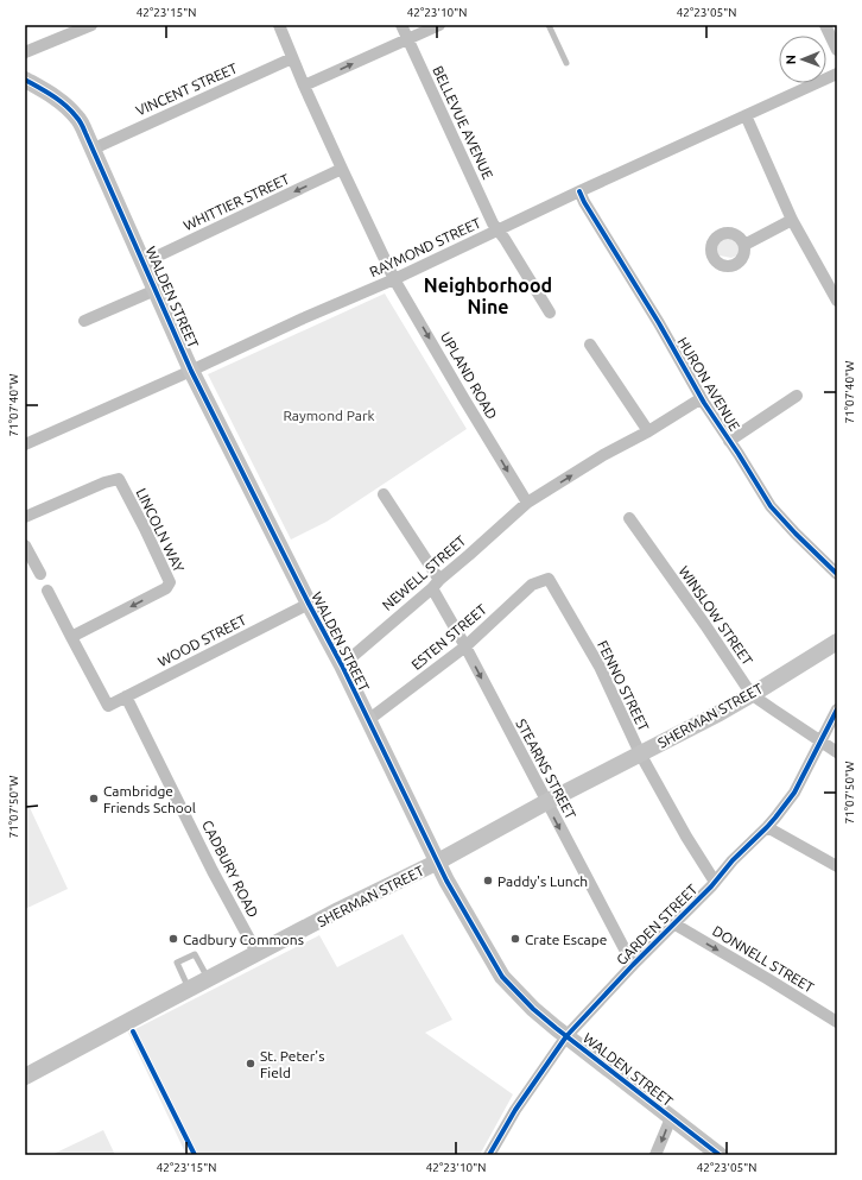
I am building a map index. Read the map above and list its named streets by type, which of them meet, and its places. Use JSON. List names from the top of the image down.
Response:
{
  "streets": {
    "street": [
      "VINCENT STREET",
      "BELLEVUE AVENUE",
      "WHITTIER STREET",
      "RAYMOND STREET",
      "WALDEN STREET",
      "UPLAND ROAD",
      "HURON AVENUE",
      "LINCOLN WAY",
      "NEWELL STREET",
      "WINSLOW STREET",
      "ESTEN STREET",
      "WOOD STREET",
      "FENNO STREET",
      "SHERMAN STREET",
      "STEARNS STREET",
      "CADBURY ROAD",
      "GARDEN STREET",
      "DONNELL STREET"
    ]
  },
  "crossings": [
    ["VINCENT STREET", "WALDEN STREET"],
    ["VINCENT STREET", "UPLAND ROAD"],
    ["BELLEVUE AVENUE", "RAYMOND STREET"],
    ["WHITTIER STREET", "WALDEN STREET"],
    ["WHITTIER STREET", "UPLAND ROAD"],
    ["RAYMOND STREET", "WALDEN STREET"],
    ["RAYMOND STREET", "UPLAND ROAD"],
    ["RAYMOND STREET", "HURON AVENUE"],
    ["WALDEN STREET", "NEWELL STREET"],
    ["WALDEN STREET", "ESTEN STREET"],
    ["WALDEN STREET", "WOOD STREET"],
    ["WALDEN STREET", "SHERMAN STREET"],
    ["WALDEN STREET", "GARDEN STREET"],
    ["UPLAND ROAD", "NEWELL STREET"],
    ["LINCOLN WAY", "WOOD STREET"],
    ["NEWELL STREET", "STEARNS STREET"],
    ["WINSLOW STREET", "SHERMAN STREET"],
    ["WINSLOW STREET", "GARDEN STREET"],
    ["ESTEN STREET", "FENNO STREET"],
    ["ESTEN STREET", "STEARNS STREET"],
    ["WOOD STREET", "CADBURY ROAD"],
    ["FENNO STREET", "SHERMAN STREET"],
    ["FENNO STREET", "GARDEN STREET"],
    ["SHERMAN STREET", "STEARNS STREET"],
    ["SHERMAN STREET", "CADBURY ROAD"],
    ["STEARNS STREET", "GARDEN STREET"],
    ["GARDEN STREET", "DONNELL STREET"]
  ],
  "one_way": [
    "WHITTIER STREET",
    "UPLAND ROAD",
    "STEARNS STREET",
    "DONNELL STREET"
  ],
  "districts": ["Neighborhood Nine"],
  "parks": ["Raymond Park"],
  "places": [
    "Cambridge Friends School",
    "Paddy's Lunch",
    "Cadbury Commons",
    "Crate Escape",
    "St. Peter's Field"
  ],
  "north": "left",
  "coordinates": [
    "42°23'15\"N",
    "42°23'10\"N",
    "42°23'05\"N",
    "71°07'40\"W",
    "71°07'50\"W"
  ]
}
